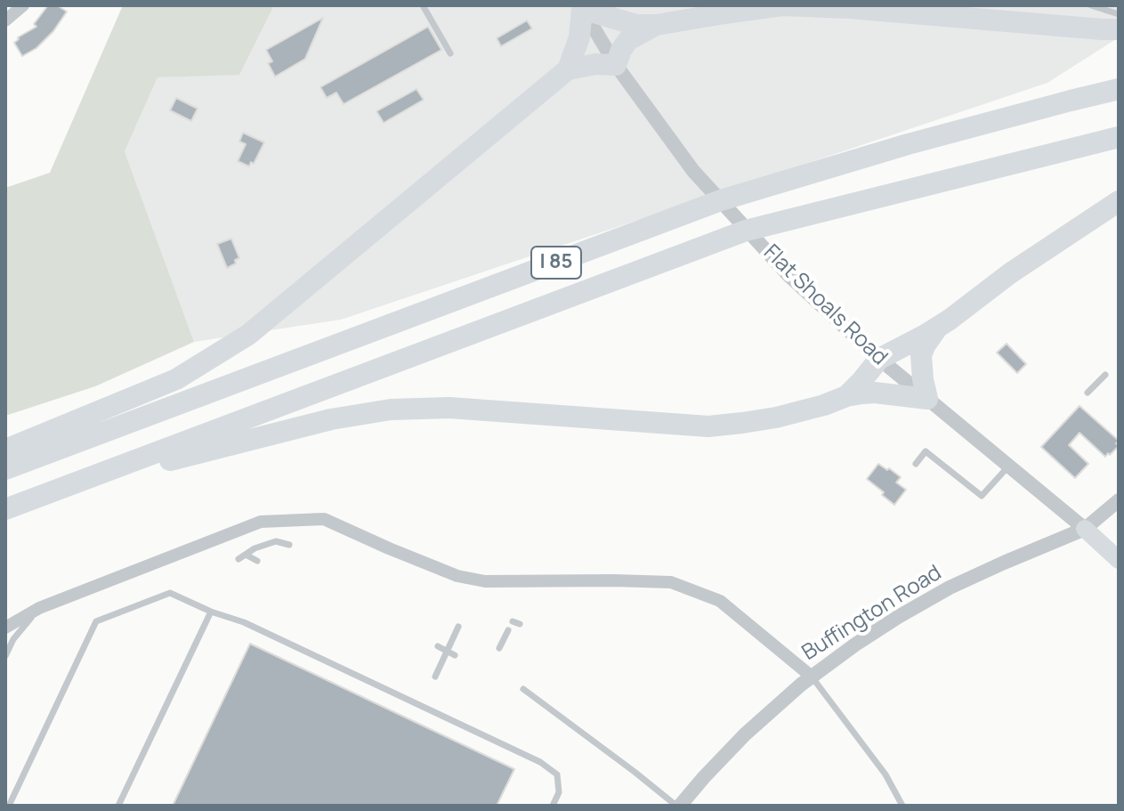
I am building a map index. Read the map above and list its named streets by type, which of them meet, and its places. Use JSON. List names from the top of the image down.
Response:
{
  "streets": {
    "highway": ["I 85"],
    "main road": ["Flat Shoals Road"],
    "street": ["Buffington Road"]
  },
  "crossings": [
    ["Flat Shoals Road", "Buffington Road"]
  ]
}
